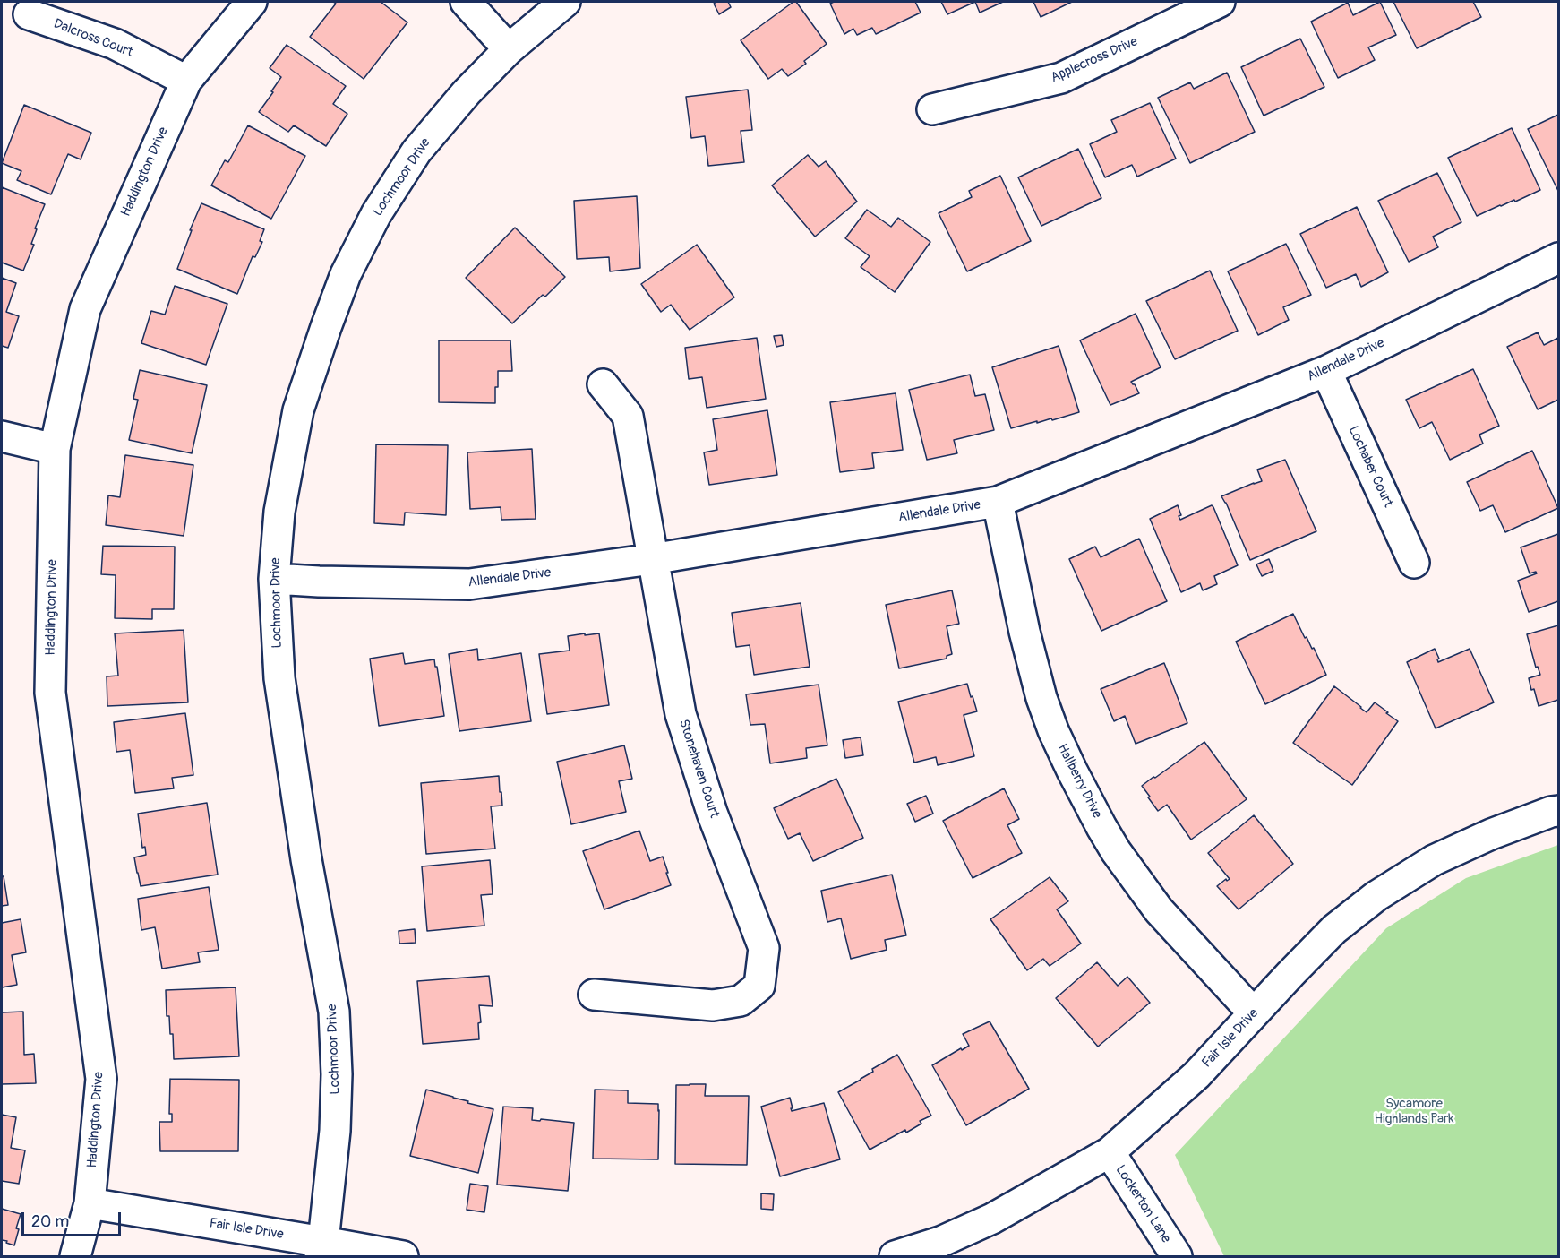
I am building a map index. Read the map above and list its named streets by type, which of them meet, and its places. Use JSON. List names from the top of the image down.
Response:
{
  "streets": {
    "street": [
      "Dalcross Court",
      "Applecross Drive",
      "Haddington Drive",
      "Lochmoor Drive",
      "Allendale Drive",
      "Lochaber Court",
      "Stonehaven Court",
      "Hallberry Drive",
      "Fair Isle Drive",
      "Lockerton Lane"
    ]
  },
  "crossings": [
    ["Dalcross Court", "Haddington Drive"],
    ["Haddington Drive", "Fair Isle Drive"],
    ["Lochmoor Drive", "Allendale Drive"],
    ["Lochmoor Drive", "Fair Isle Drive"],
    ["Allendale Drive", "Lochaber Court"],
    ["Allendale Drive", "Stonehaven Court"],
    ["Allendale Drive", "Hallberry Drive"],
    ["Hallberry Drive", "Fair Isle Drive"],
    ["Fair Isle Drive", "Lockerton Lane"]
  ],
  "parks": ["Sycamore Highlands Park"],
  "scale_bar": "20 m"
}
